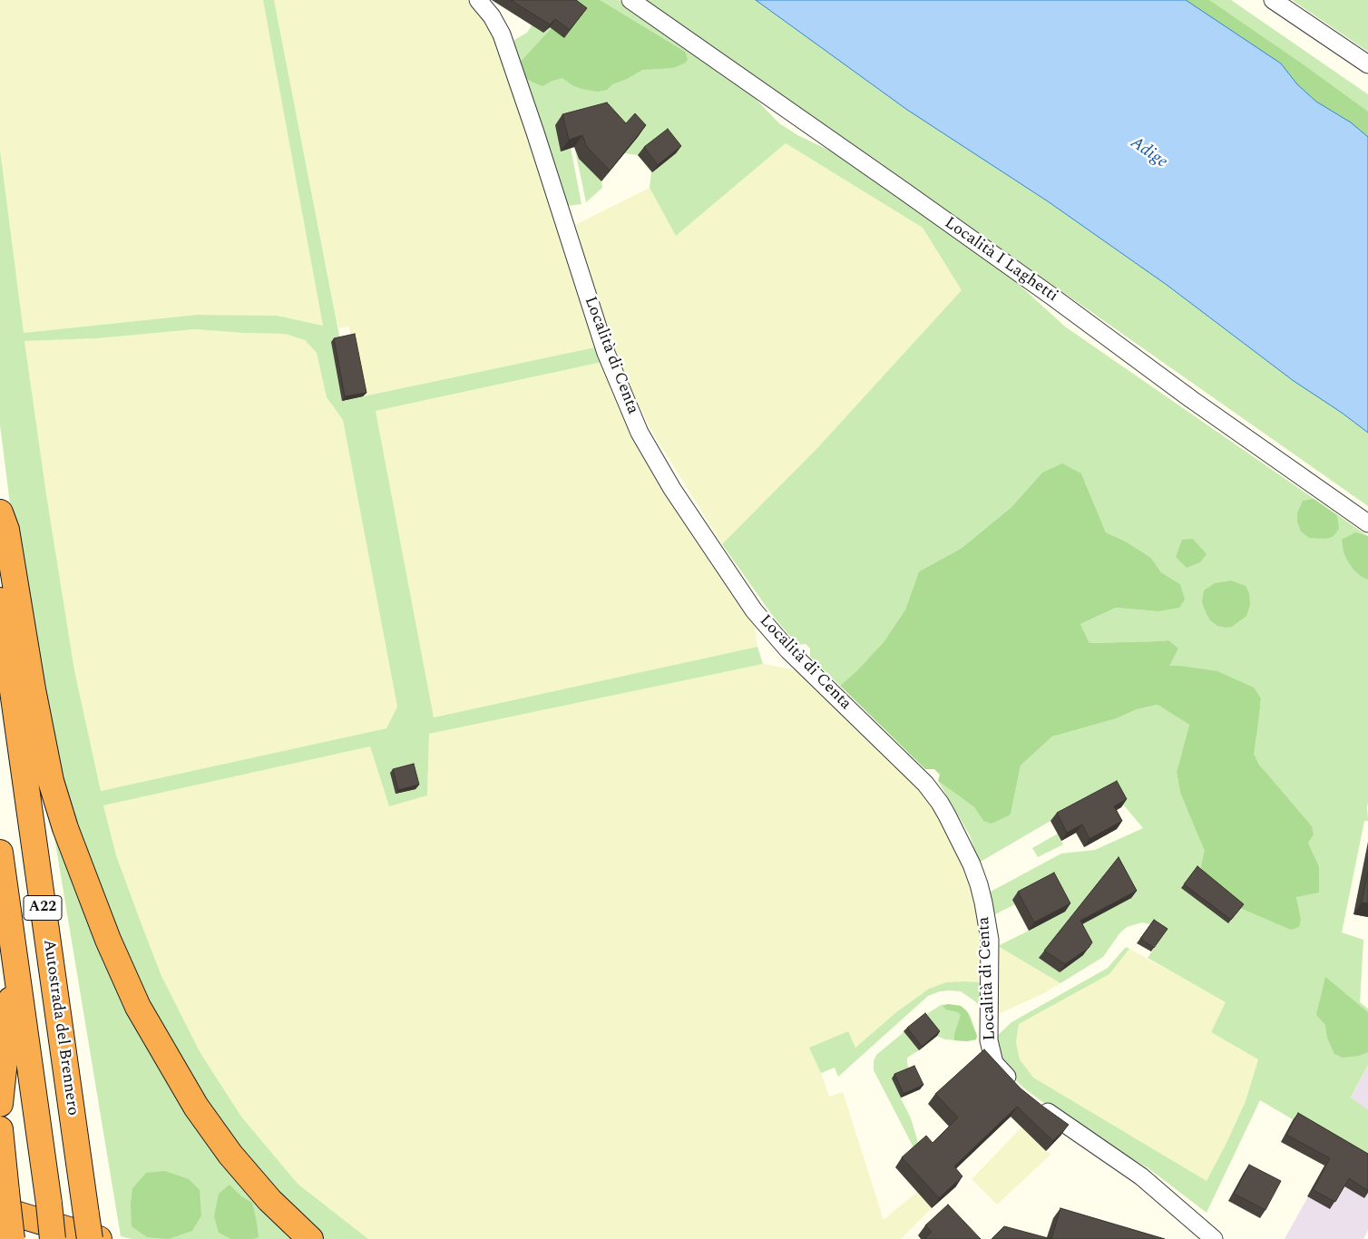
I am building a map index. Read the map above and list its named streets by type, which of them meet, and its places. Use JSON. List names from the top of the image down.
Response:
{
  "streets": {
    "highway": ["A22", "Autostrada del Brennero"],
    "street": ["Località I Laghetti", "Località di Centa"]
  },
  "water": ["Adige"]
}
